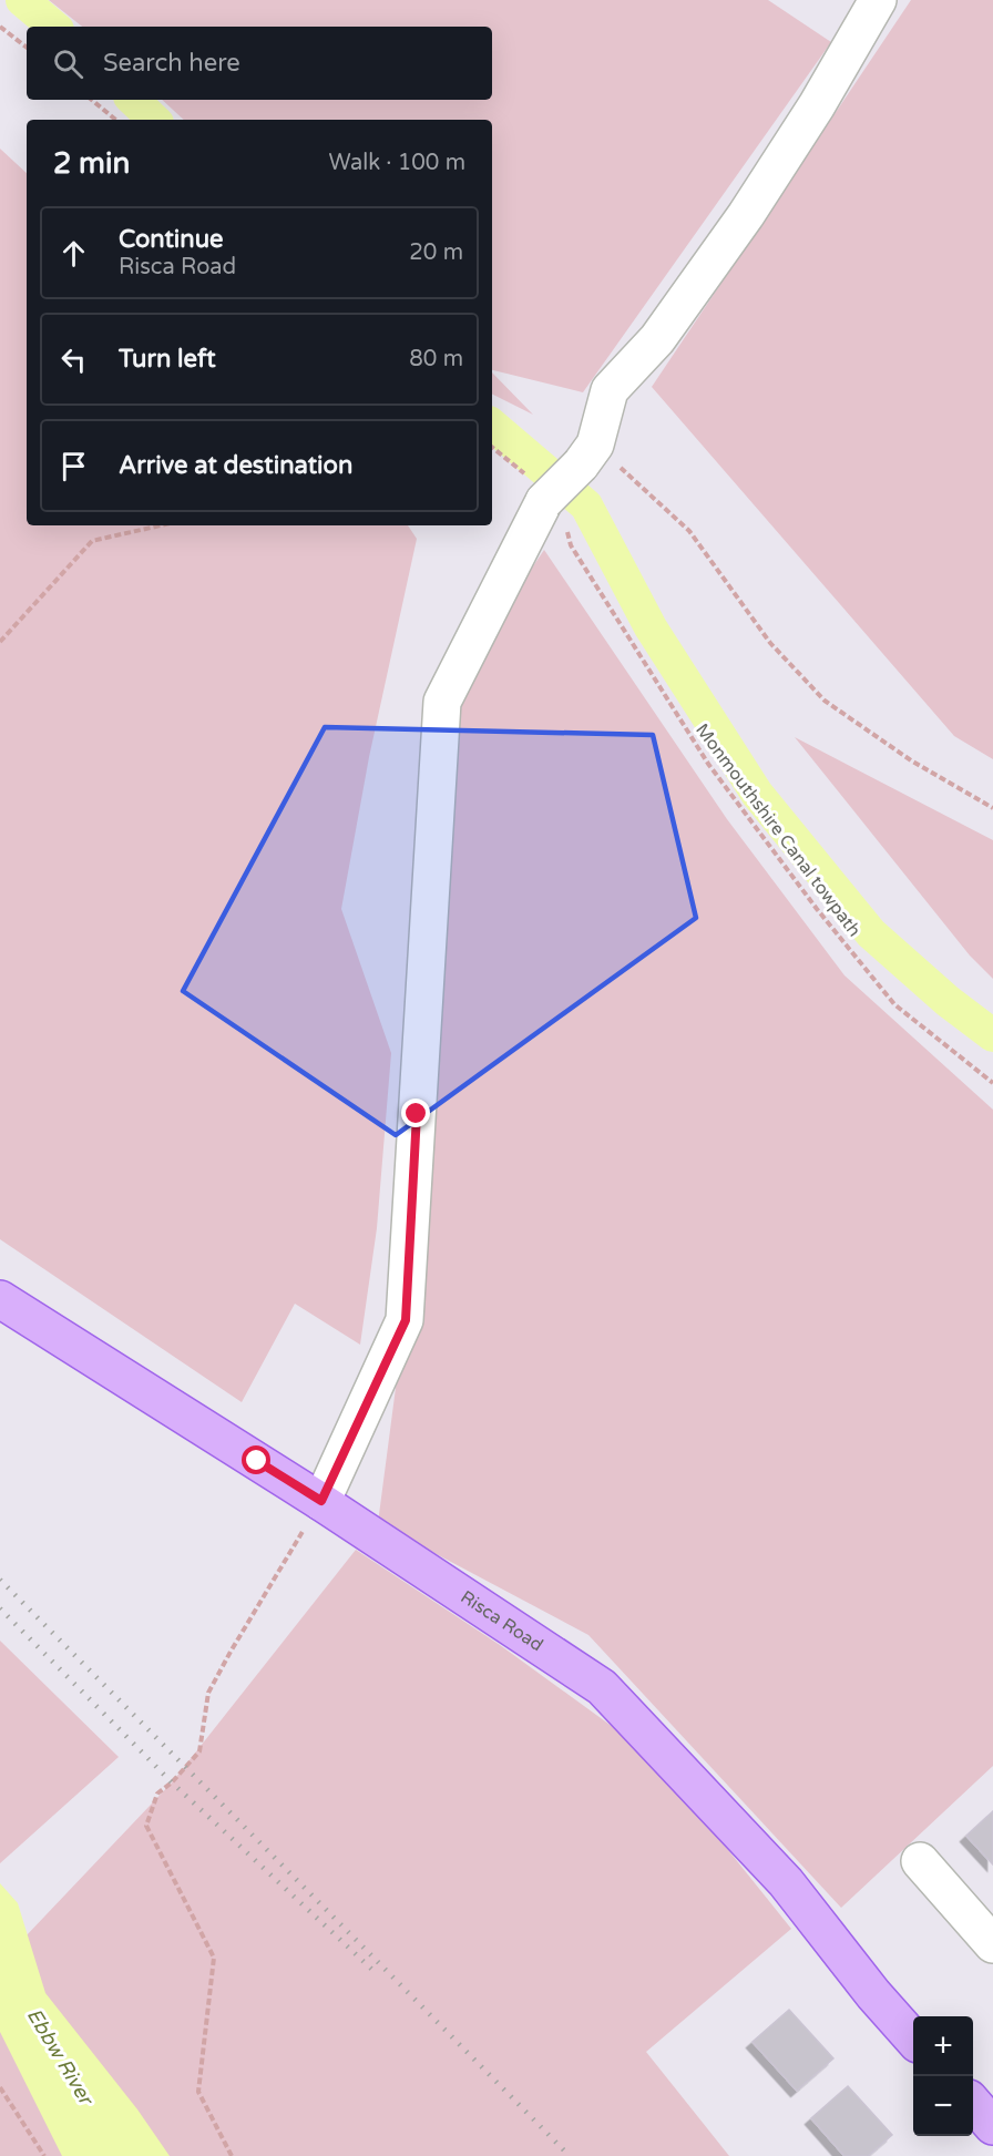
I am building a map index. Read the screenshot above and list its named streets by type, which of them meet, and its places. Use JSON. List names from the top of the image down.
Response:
{
  "streets": {
    "main road": ["Risca Road"],
    "path": ["Monmouthshire Canal towpath"]
  },
  "water": ["Ebbw River"],
  "page": {
    "search": "Search here",
    "heading": ["2 min", "Walk · 100 m"],
    "list": [
      ["Continue", "Risca Road", "20 m"],
      ["Turn left", "80 m"],
      "Arrive at destination"
    ],
    "map_buttons": ["+", "−"]
  }
}
